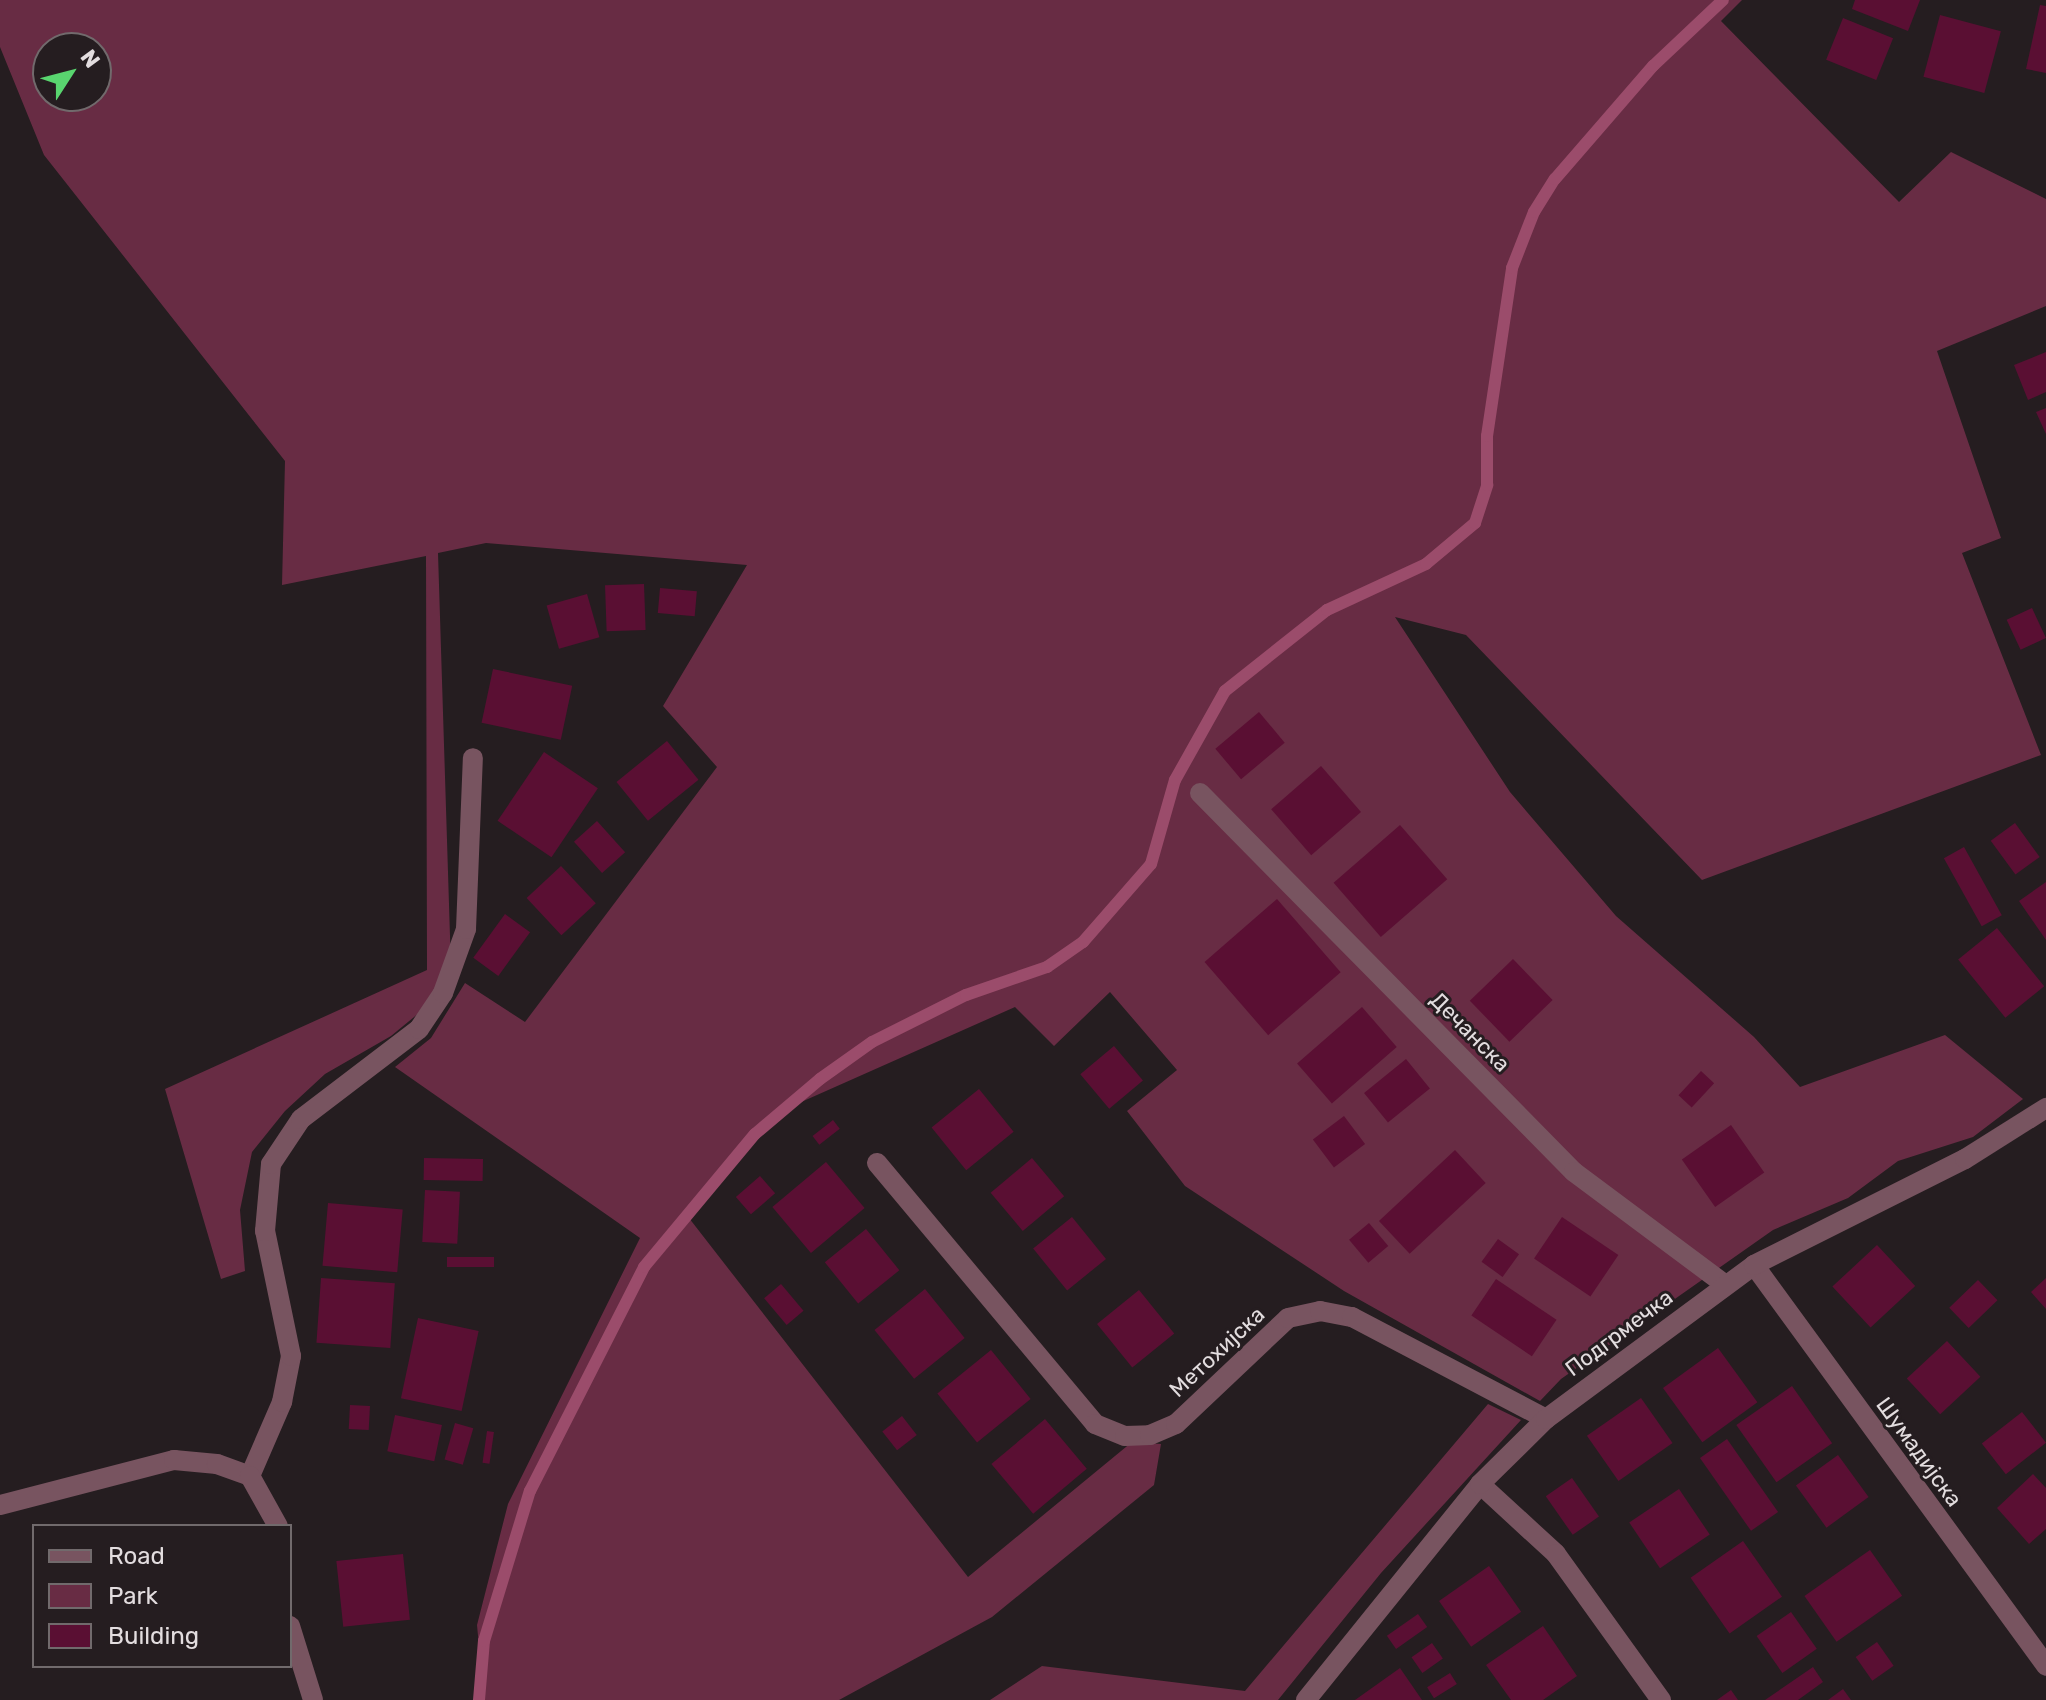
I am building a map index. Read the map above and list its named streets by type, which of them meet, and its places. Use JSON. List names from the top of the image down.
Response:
{
  "streets": {
    "street": [
      "Дечанска",
      "Подгрмечка",
      "Метохијска",
      "Шумадијска"
    ]
  },
  "crossings": [
    ["Дечанска", "Подгрмечка"],
    ["Подгрмечка", "Метохијска"],
    ["Подгрмечка", "Шумадијска"]
  ],
  "legend": ["Road", "Park", "Building"],
  "north": "top right"
}
